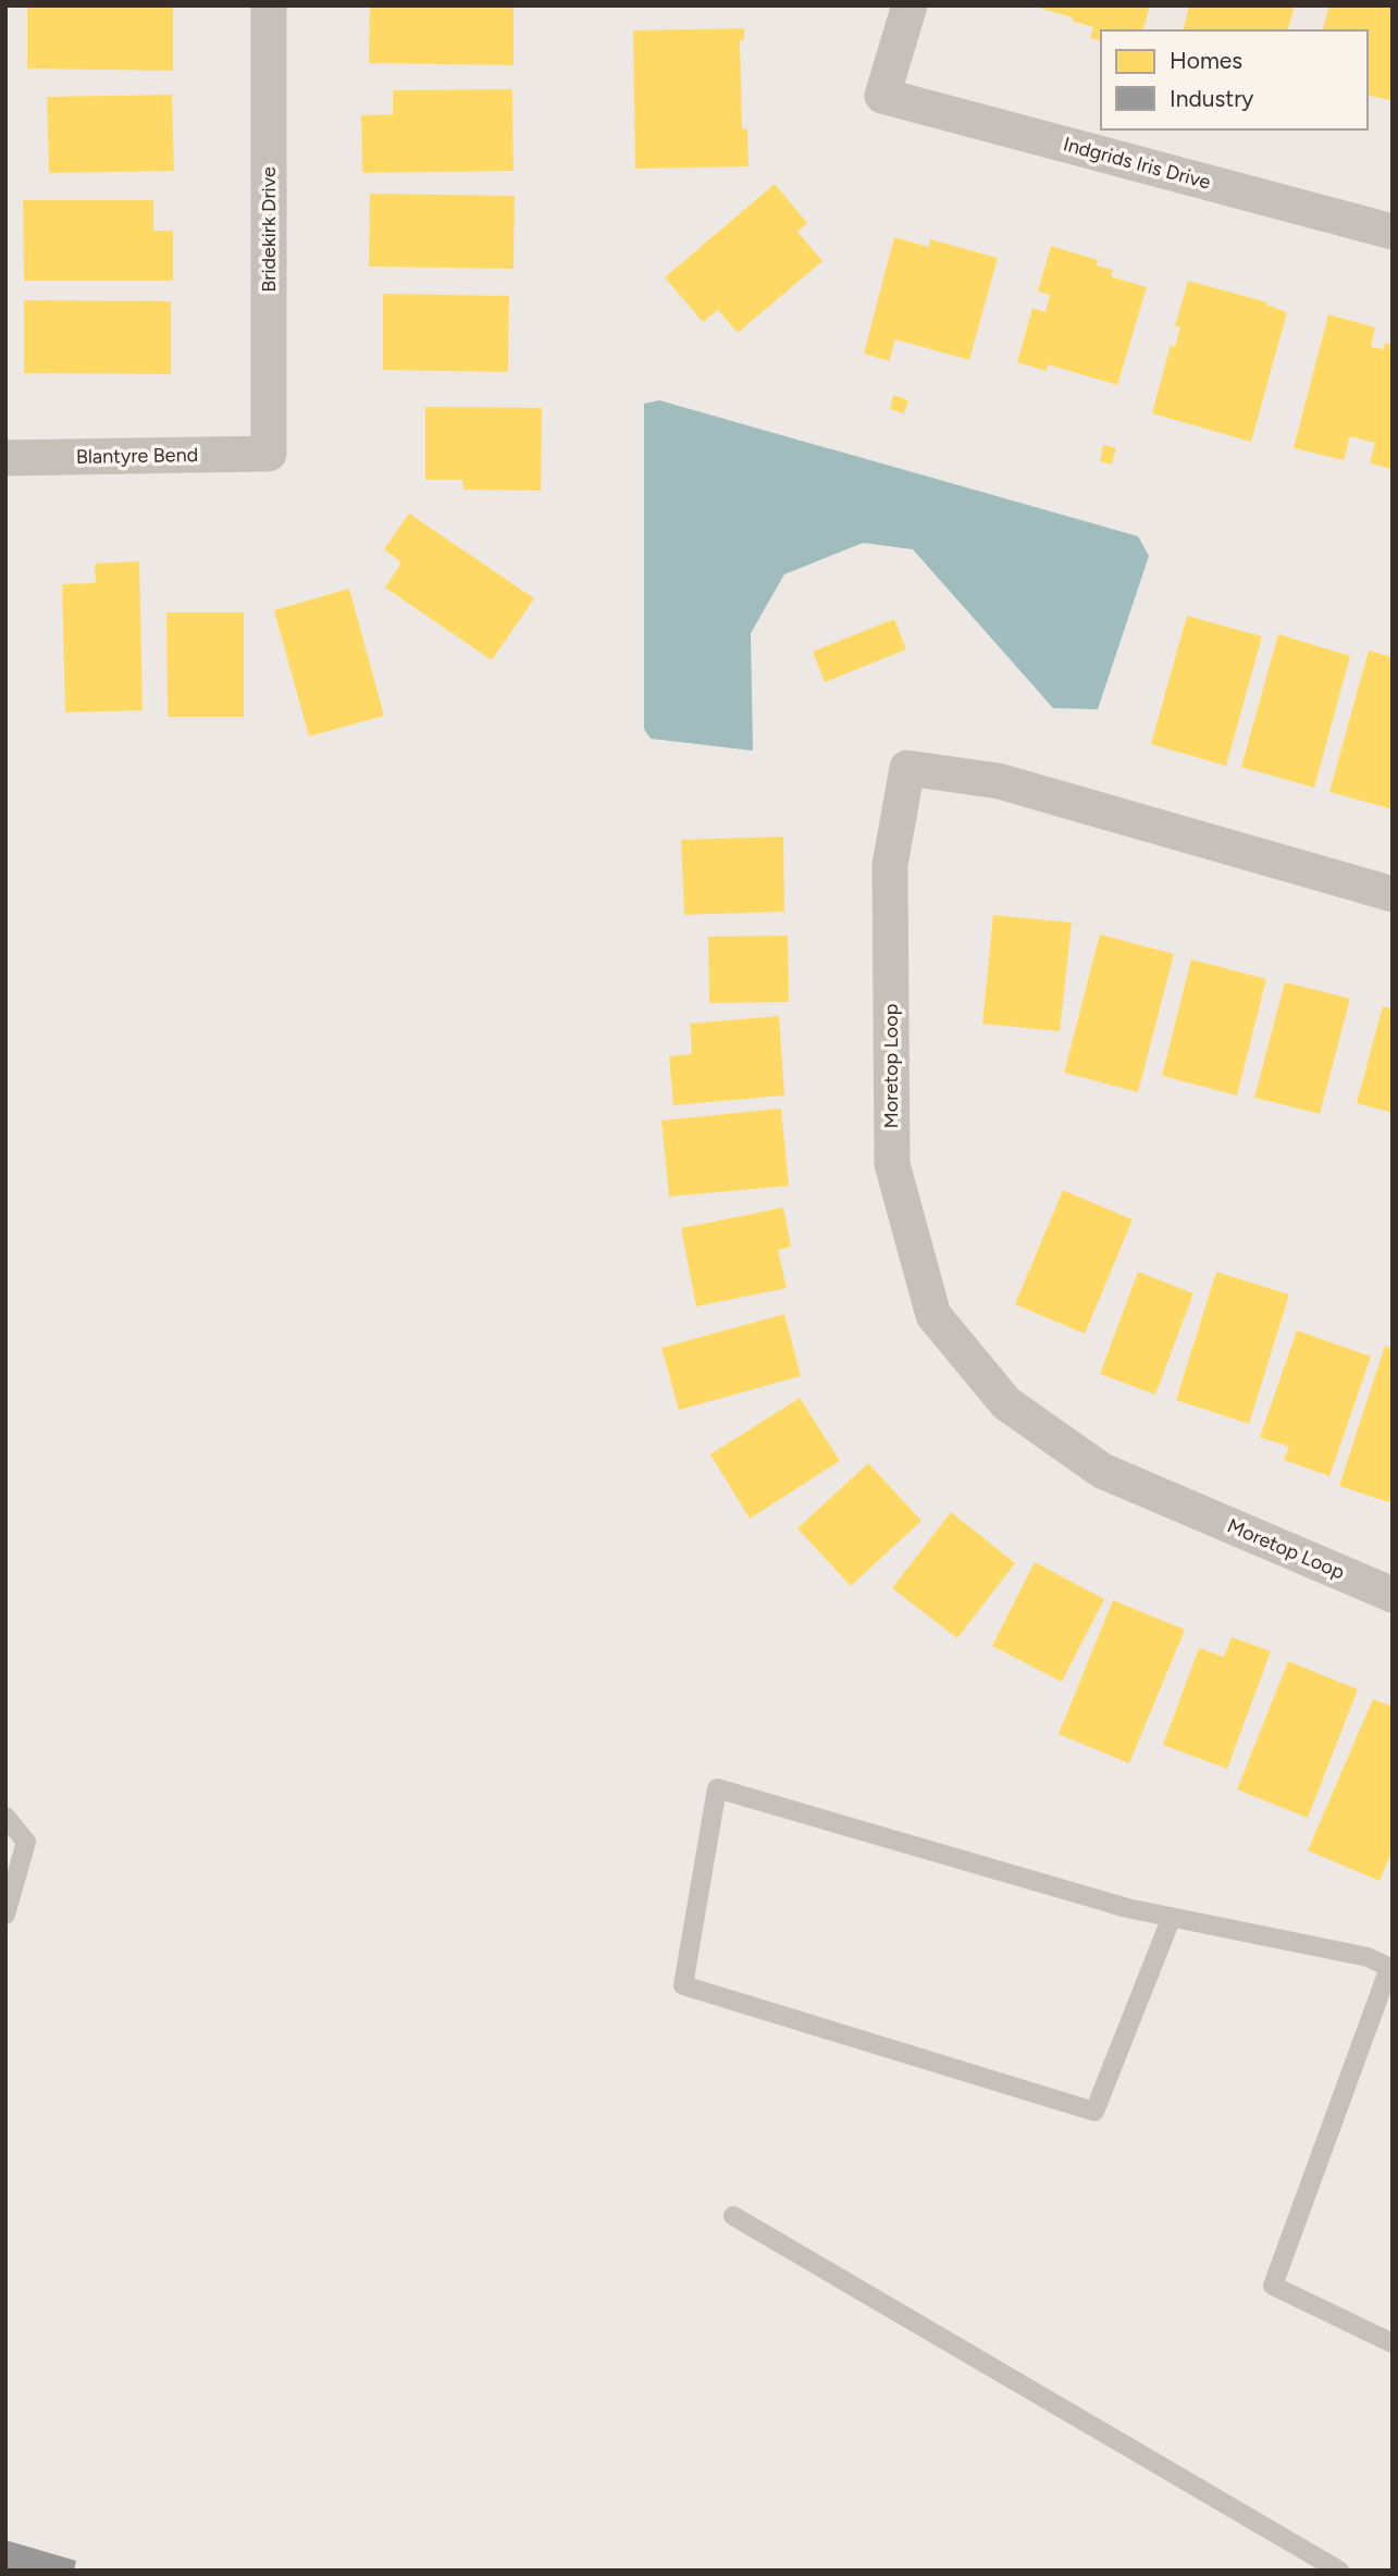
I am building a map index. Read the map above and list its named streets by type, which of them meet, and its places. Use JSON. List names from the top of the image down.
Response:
{
  "streets": {
    "street": [
      "Indgrids Iris Drive",
      "Bridekirk Drive",
      "Blantyre Bend",
      "Moretop Loop"
    ]
  },
  "crossings": [
    ["Bridekirk Drive", "Blantyre Bend"]
  ],
  "legend": ["Homes", "Industry"]
}
